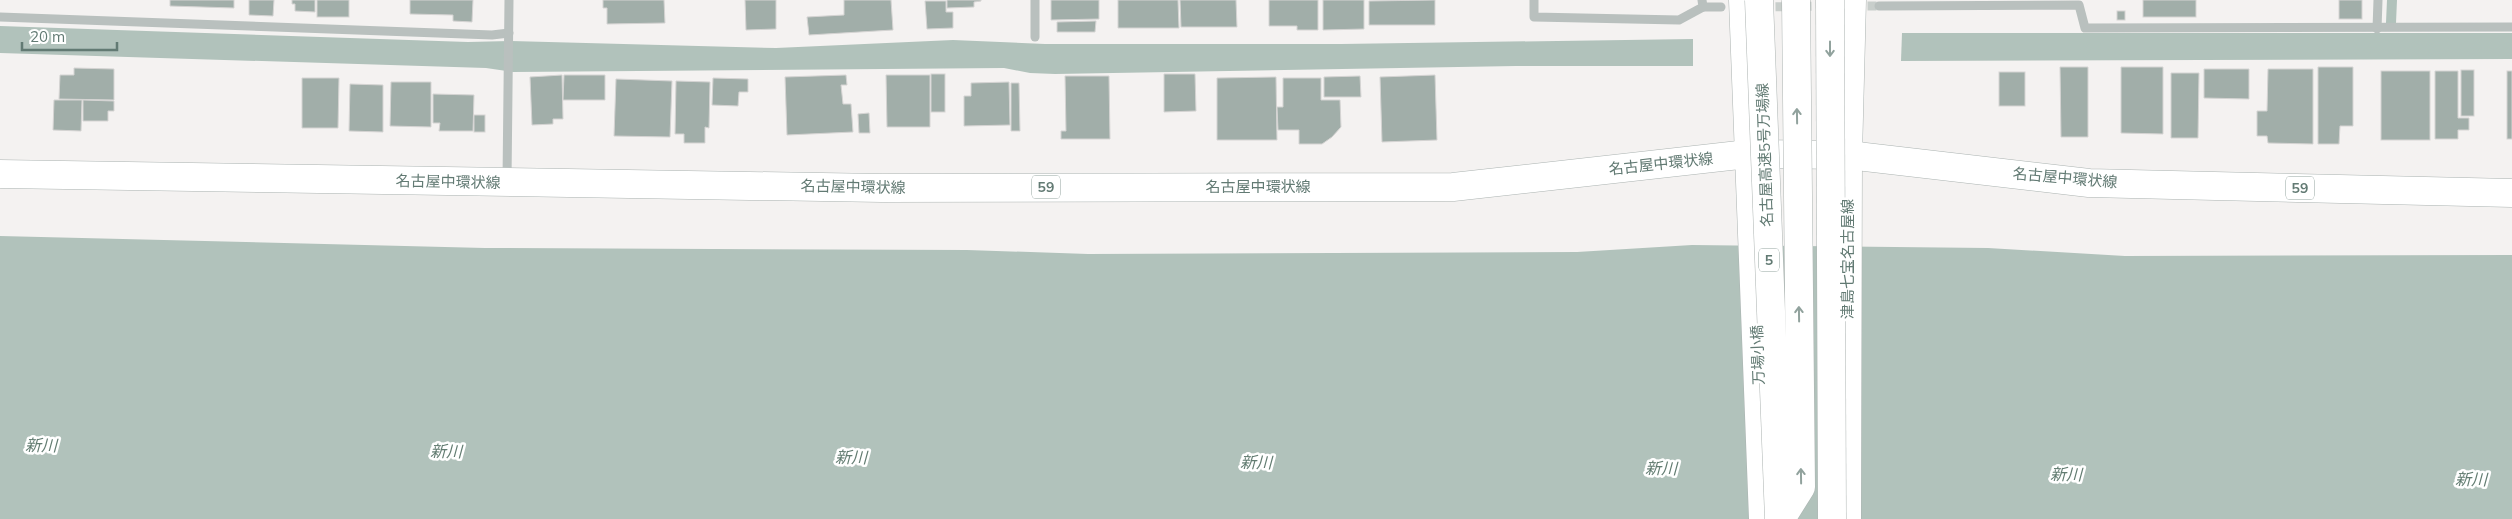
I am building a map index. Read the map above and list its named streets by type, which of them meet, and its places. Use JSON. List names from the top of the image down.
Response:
{
  "streets": {
    "main road": [
      "名古屋高速5号万場線",
      "名古屋中環状線",
      "59",
      "津島七宝名古屋線",
      "5",
      "万場小橋"
    ]
  },
  "crossings": [
    ["名古屋中環状線", "津島七宝名古屋線"],
    ["名古屋中環状線", "万場小橋"]
  ],
  "water": ["新川"],
  "scale_bar": "20 m"
}
